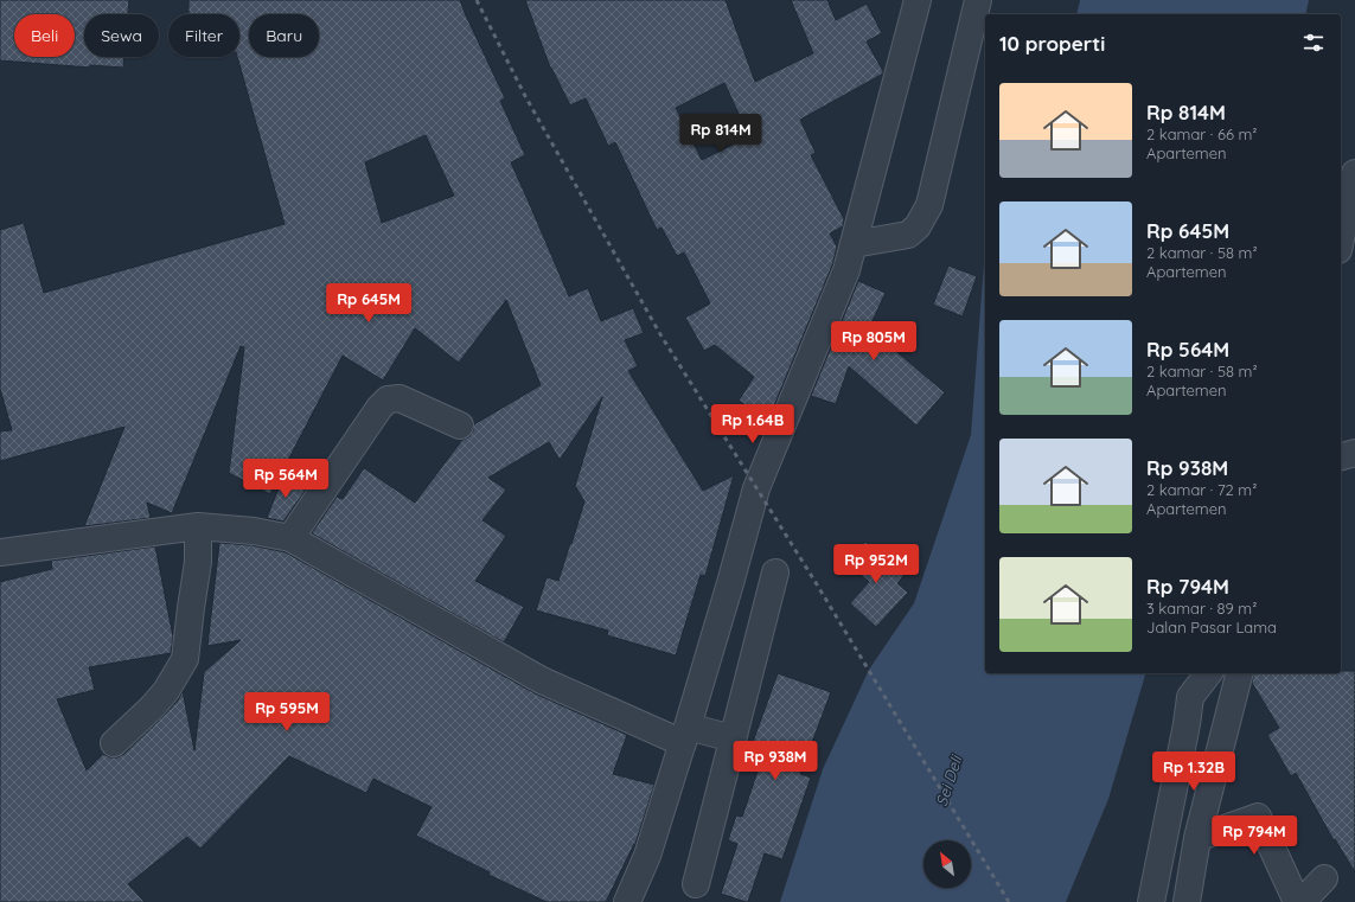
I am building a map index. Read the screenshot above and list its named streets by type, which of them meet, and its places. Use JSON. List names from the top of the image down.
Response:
{
  "water": ["Sei Deli"],
  "north": "top left",
  "page": {
    "chip": [
      "Beli",
      "Sewa",
      "Filter",
      "Baru"
    ],
    "heading": "10 properti",
    "list": [
      {
        "name": "Rp 814M",
        "note": "2 kamar · 66 m² · Apartemen"
      },
      {
        "name": "Rp 645M",
        "note": "2 kamar · 58 m² · Apartemen"
      },
      {
        "name": "Rp 564M",
        "note": "2 kamar · 58 m² · Apartemen"
      },
      {
        "name": "Rp 938M",
        "note": "2 kamar · 72 m² · Apartemen"
      },
      {
        "name": "Rp 794M",
        "note": "3 kamar · 89 m² · Jalan Pasar Lama"
      }
    ],
    "price": [
      "Rp 814M",
      "Rp 645M",
      "Rp 805M",
      "Rp 1.64B",
      "Rp 564M",
      "Rp 952M",
      "Rp 595M",
      "Rp 938M",
      "Rp 1.32B",
      "Rp 794M"
    ]
  }
}
